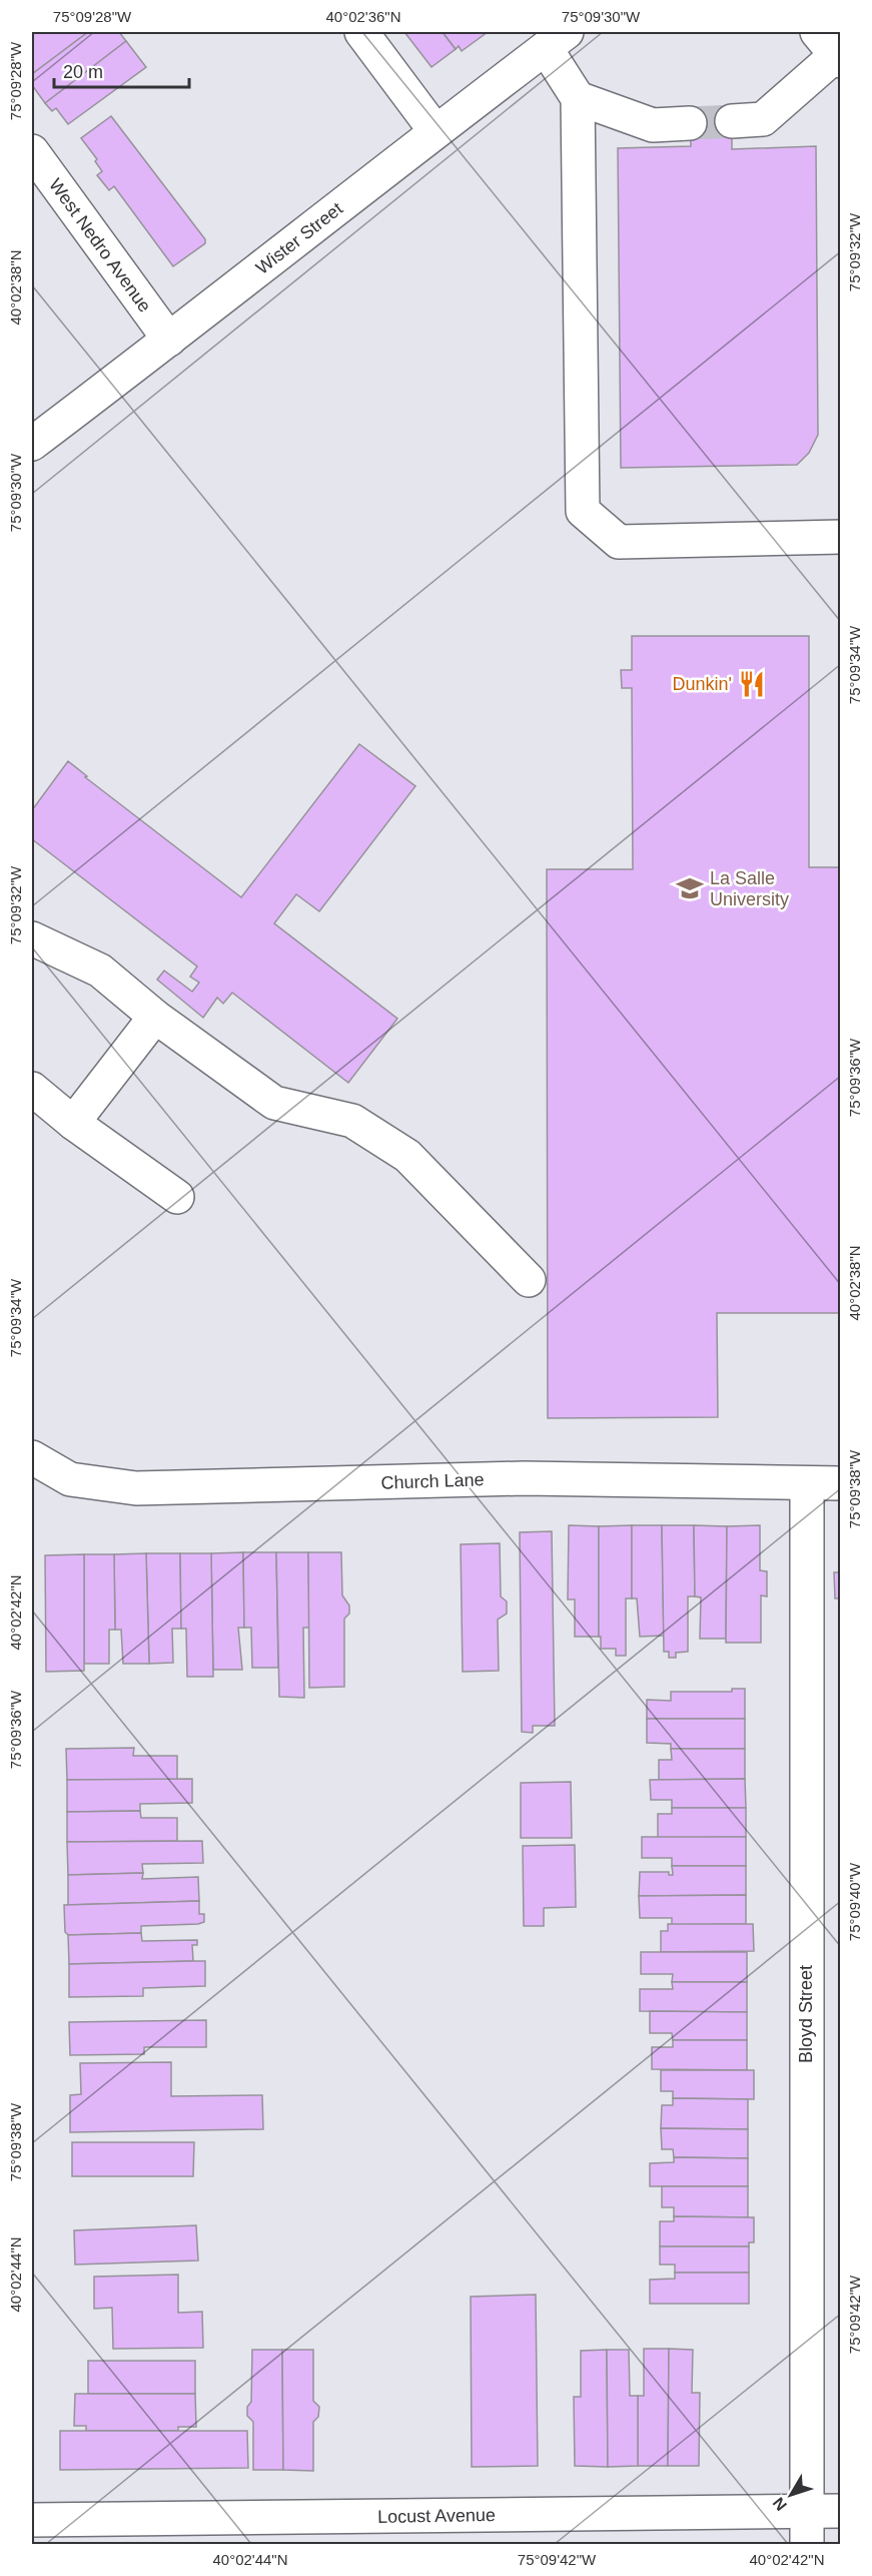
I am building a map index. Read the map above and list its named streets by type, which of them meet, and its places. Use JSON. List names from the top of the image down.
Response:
{
  "streets": {
    "street": [
      "Wister Street",
      "West Nedro Avenue",
      "Church Lane",
      "Bloyd Street",
      "Locust Avenue"
    ]
  },
  "crossings": [
    ["Wister Street", "West Nedro Avenue"],
    ["Church Lane", "Bloyd Street"],
    ["Bloyd Street", "Locust Avenue"]
  ],
  "places": {
    "restaurant": ["Dunkin'"],
    "school or university": ["La Salle University"]
  },
  "scale_bar": "20 m",
  "north": "bottom left",
  "coordinates": [
    "75°09'28\"W",
    "40°02'36\"N",
    "75°09'30\"W",
    "75°09'32\"W",
    "40°02'38\"N",
    "75°09'34\"W",
    "75°09'36\"W",
    "75°09'38\"W",
    "40°02'42\"N",
    "75°09'40\"W",
    "40°02'44\"N",
    "75°09'42\"W"
  ]
}
